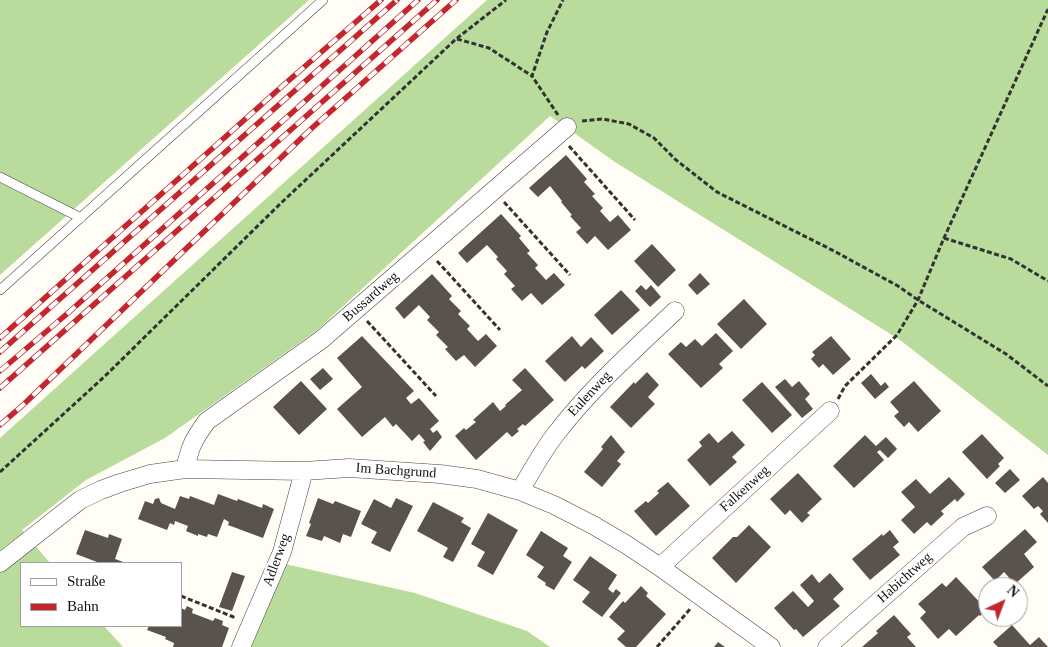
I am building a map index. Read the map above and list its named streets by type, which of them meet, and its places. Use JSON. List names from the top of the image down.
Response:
{
  "streets": {
    "street": [
      "Bussardweg",
      "Eulenweg",
      "Im Bachgrund",
      "Falkenweg",
      "Adlerweg",
      "Habichtweg"
    ]
  },
  "crossings": [
    ["Bussardweg", "Im Bachgrund"],
    ["Eulenweg", "Im Bachgrund"],
    ["Im Bachgrund", "Falkenweg"],
    ["Im Bachgrund", "Adlerweg"]
  ],
  "legend": ["Straße", "Bahn"],
  "north": "top right"
}
